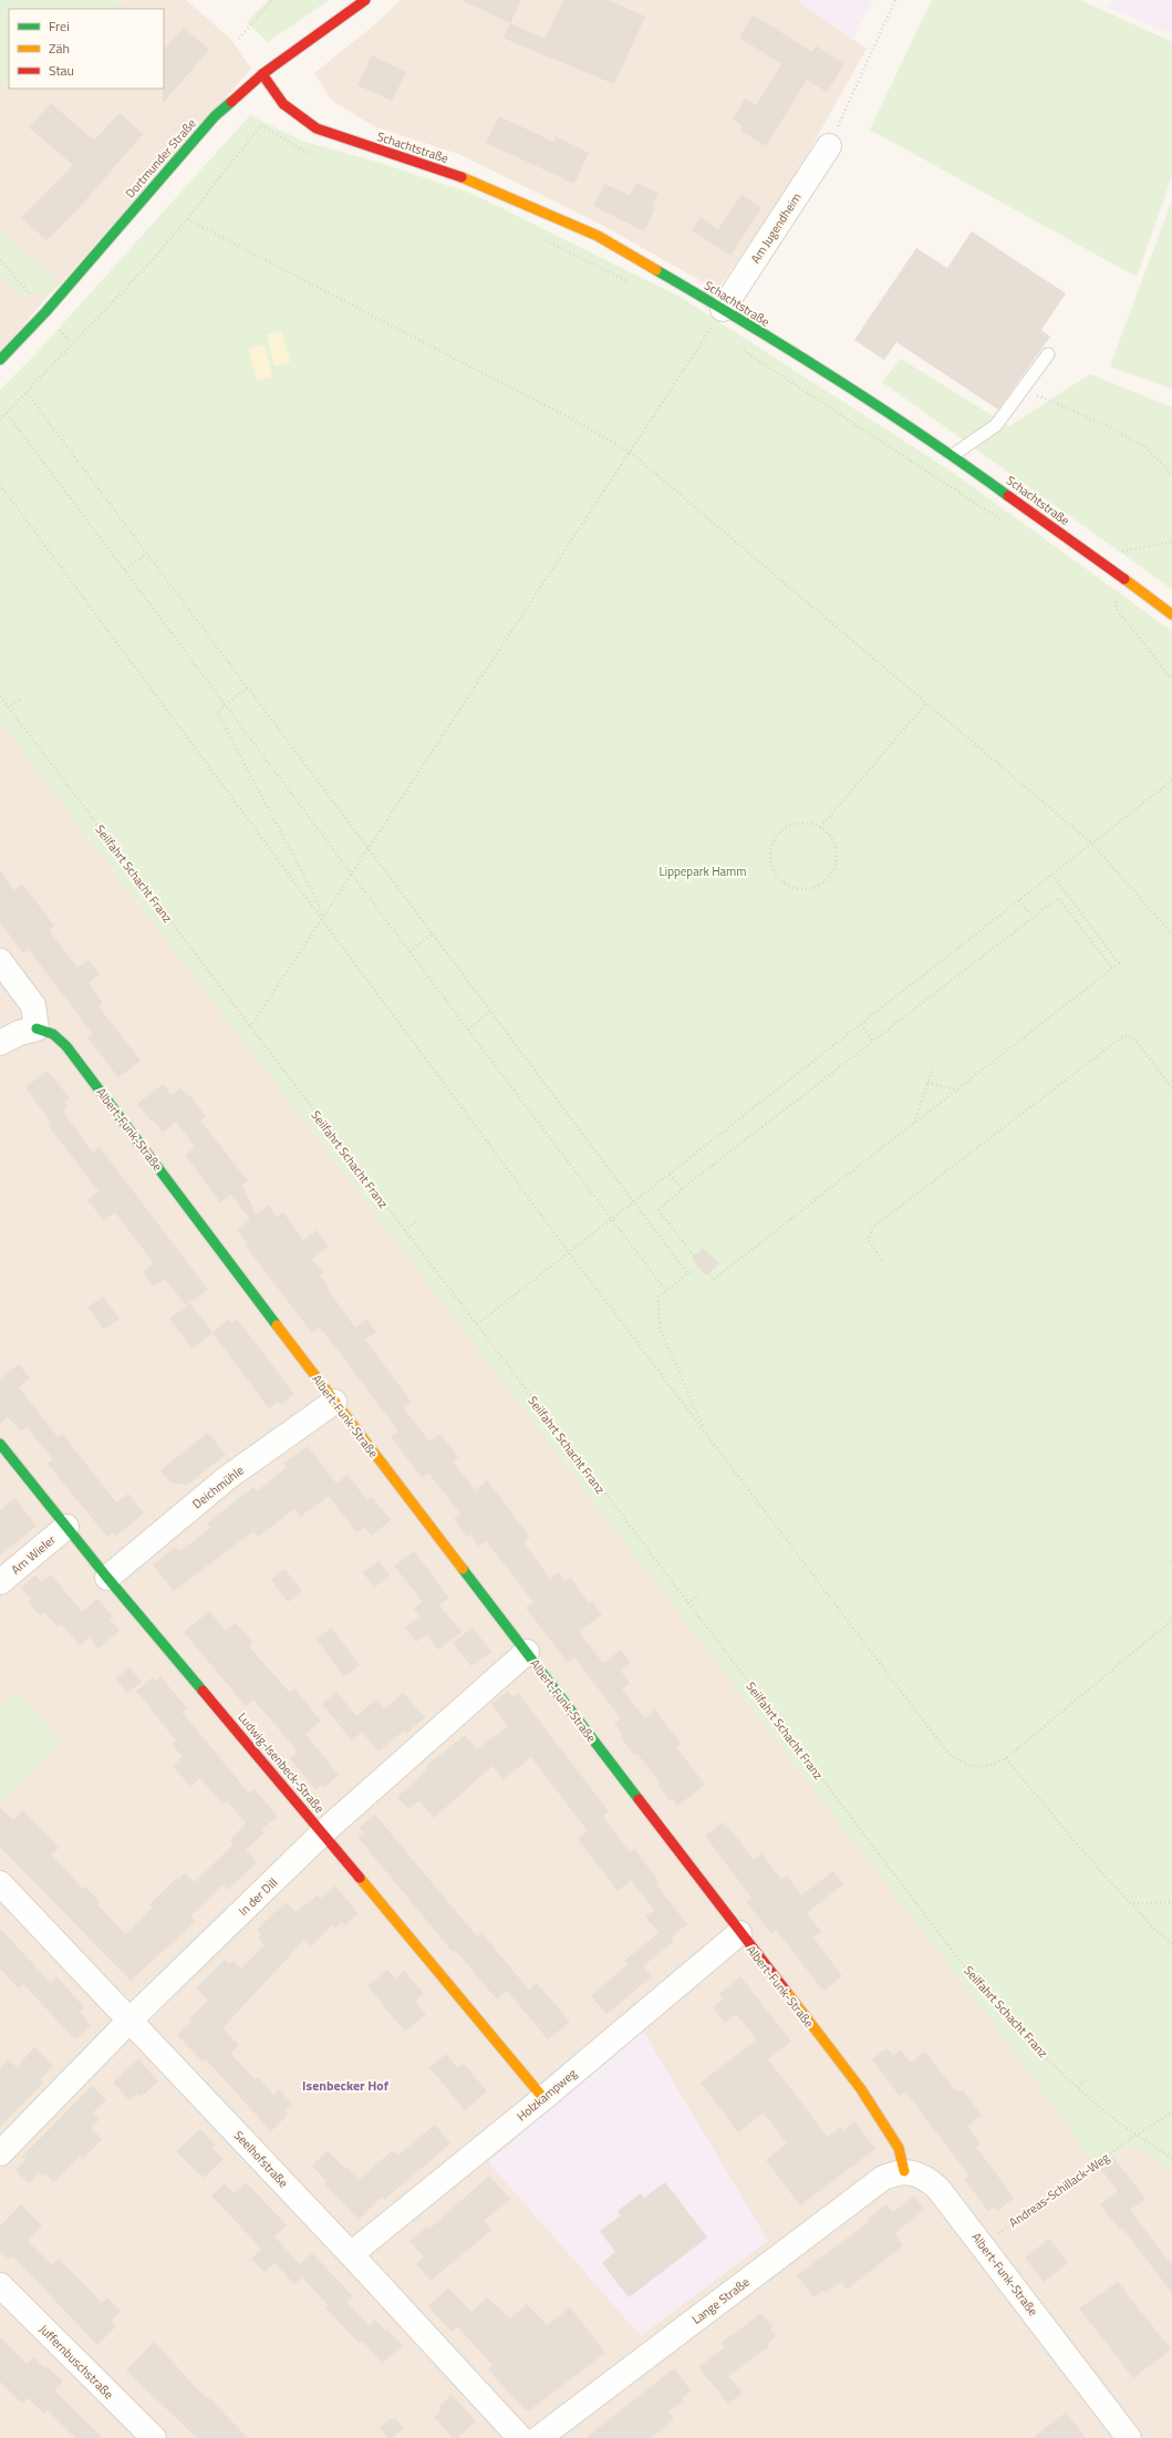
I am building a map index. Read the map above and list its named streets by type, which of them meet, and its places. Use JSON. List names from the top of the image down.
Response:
{
  "streets": {
    "street": [
      "Schachtstraße",
      "Dortmunder Straße",
      "Am Jugendheim",
      "Albert-Funk-Straße",
      "Deichmühle",
      "Am Wieler",
      "Ludwig-Isenbeck-Straße",
      "In der Dill",
      "Holzkampweg",
      "Seelhofstraße",
      "Lange Straße",
      "Juffernbuschstraße"
    ],
    "path": ["Seilfahrt Schacht Franz", "Andreas-Schillack-Weg"]
  },
  "crossings": [
    ["Schachtstraße", "Dortmunder Straße"],
    ["Schachtstraße", "Am Jugendheim"],
    ["Seilfahrt Schacht Franz", "Andreas-Schillack-Weg"],
    ["Albert-Funk-Straße", "Deichmühle"],
    ["Albert-Funk-Straße", "In der Dill"],
    ["Albert-Funk-Straße", "Holzkampweg"],
    ["Albert-Funk-Straße", "Andreas-Schillack-Weg"],
    ["Albert-Funk-Straße", "Lange Straße"],
    ["Deichmühle", "Ludwig-Isenbeck-Straße"],
    ["Am Wieler", "Ludwig-Isenbeck-Straße"],
    ["Ludwig-Isenbeck-Straße", "In der Dill"],
    ["Ludwig-Isenbeck-Straße", "Holzkampweg"],
    ["In der Dill", "Seelhofstraße"],
    ["Holzkampweg", "Seelhofstraße"]
  ],
  "districts": ["Isenbecker Hof"],
  "parks": ["Lippepark Hamm"],
  "legend": ["Frei", "Zäh", "Stau"]
}
